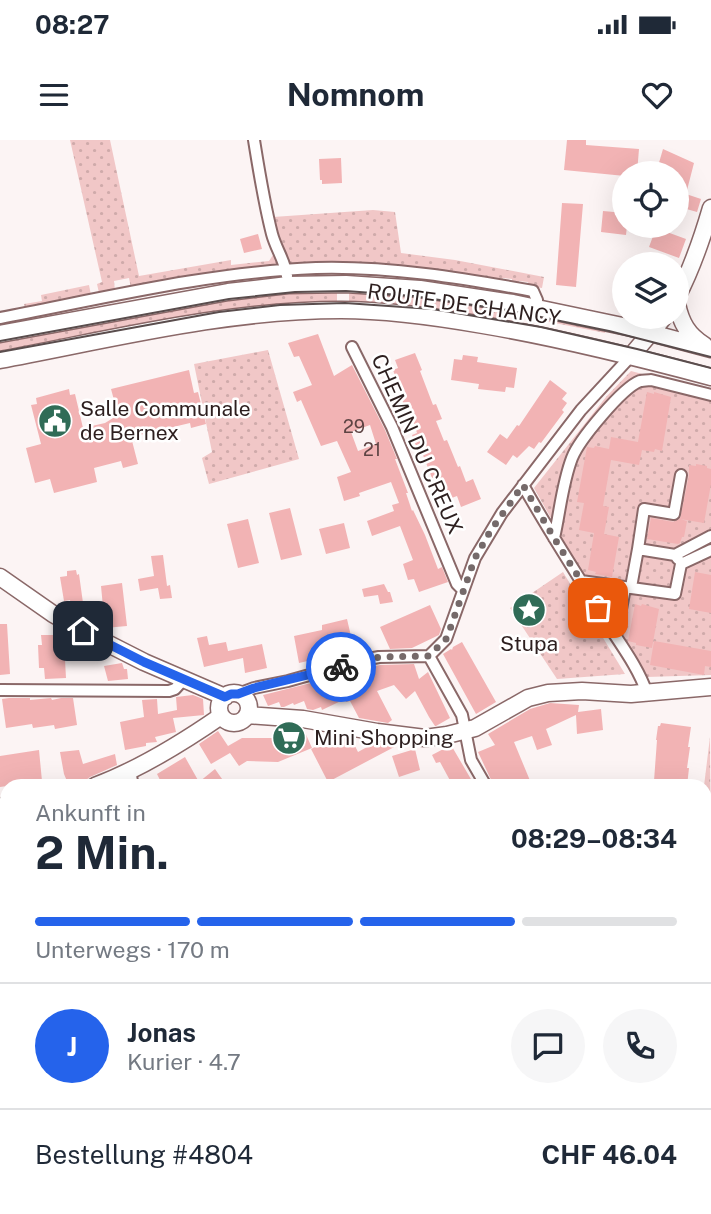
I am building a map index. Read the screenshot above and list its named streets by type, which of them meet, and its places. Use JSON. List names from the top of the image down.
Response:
{
  "streets": {
    "main road": ["ROUTE DE CHANCY"],
    "street": ["CHEMIN DU CREUX"]
  },
  "places": {
    "public building": ["Salle Communale de Bernex"],
    "place": ["Stupa"],
    "supermarket": ["Mini Shopping"]
  },
  "house_numbers": ["29", "21"],
  "page": {
    "status": "08:27",
    "header": "Nomnom",
    "heading": ["2 Min.", "Ankunft in", "08:29–08:34"],
    "panel": [
      "Jonas",
      "Kurier · 4.7",
      "Bestellung #4804",
      "CHF 46.04"
    ],
    "bar": "Unterwegs · 170 m",
    "round": "J"
  }
}
